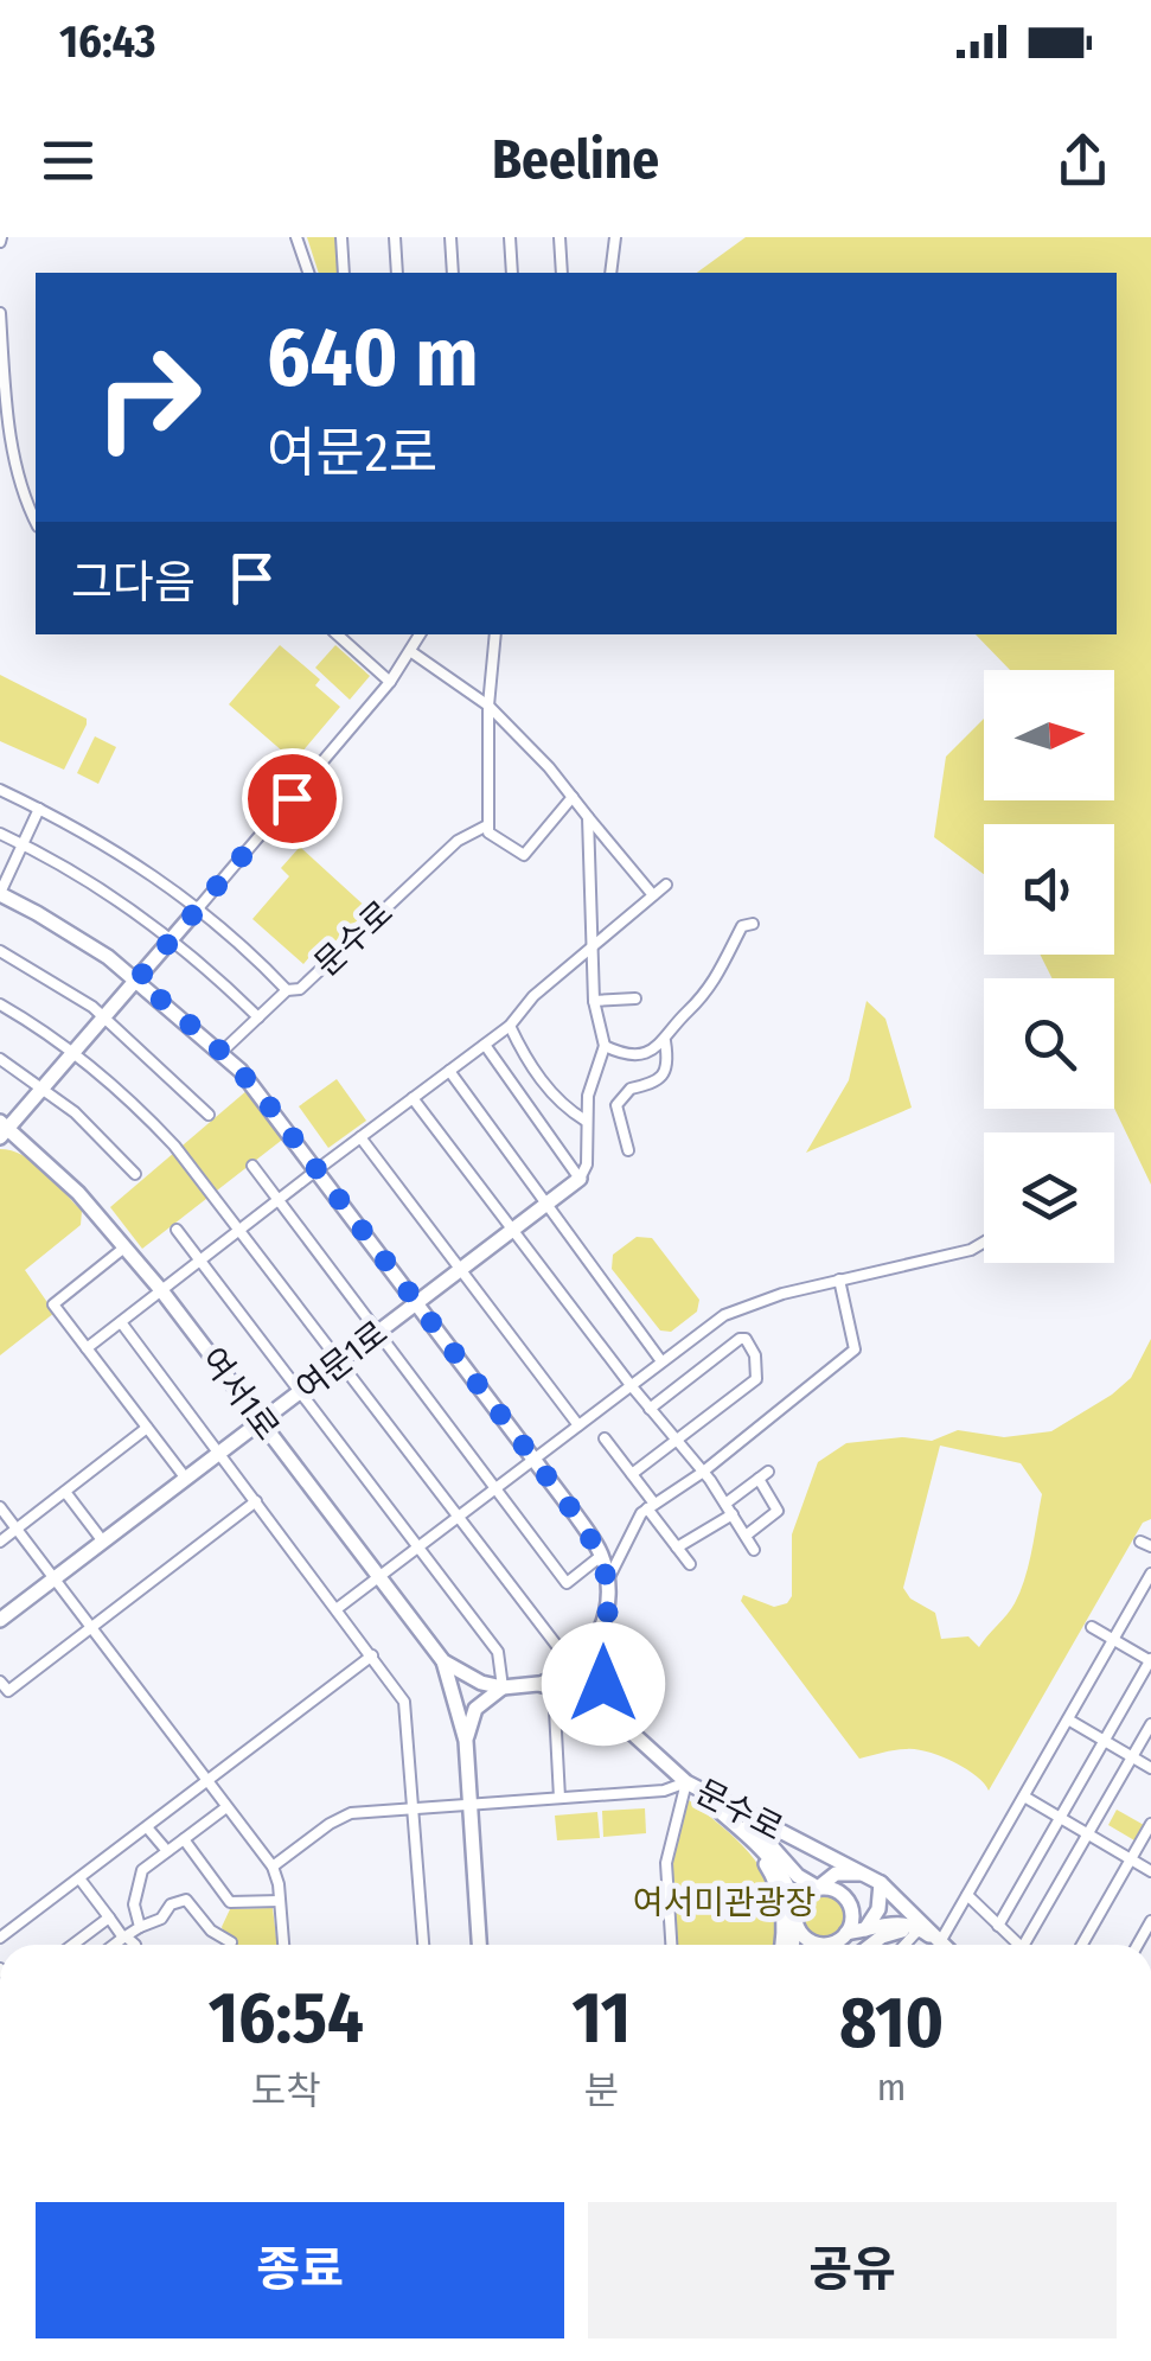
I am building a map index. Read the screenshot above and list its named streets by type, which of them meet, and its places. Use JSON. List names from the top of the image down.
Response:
{
  "streets": {
    "street": ["문수로", "여문1로", "여서1로"]
  },
  "crossings": [
    ["여문1로", "여서1로"]
  ],
  "parks": ["여서미관광장"],
  "north": "right",
  "page": {
    "status": "16:43",
    "header": "Beeline",
    "turn": ["640 m", "여문2로"],
    "then": "그다음",
    "eta": [
      "16:54",
      "도착",
      "11",
      "분",
      "810",
      "m"
    ],
    "buttons": ["종료", "공유"]
  }
}
